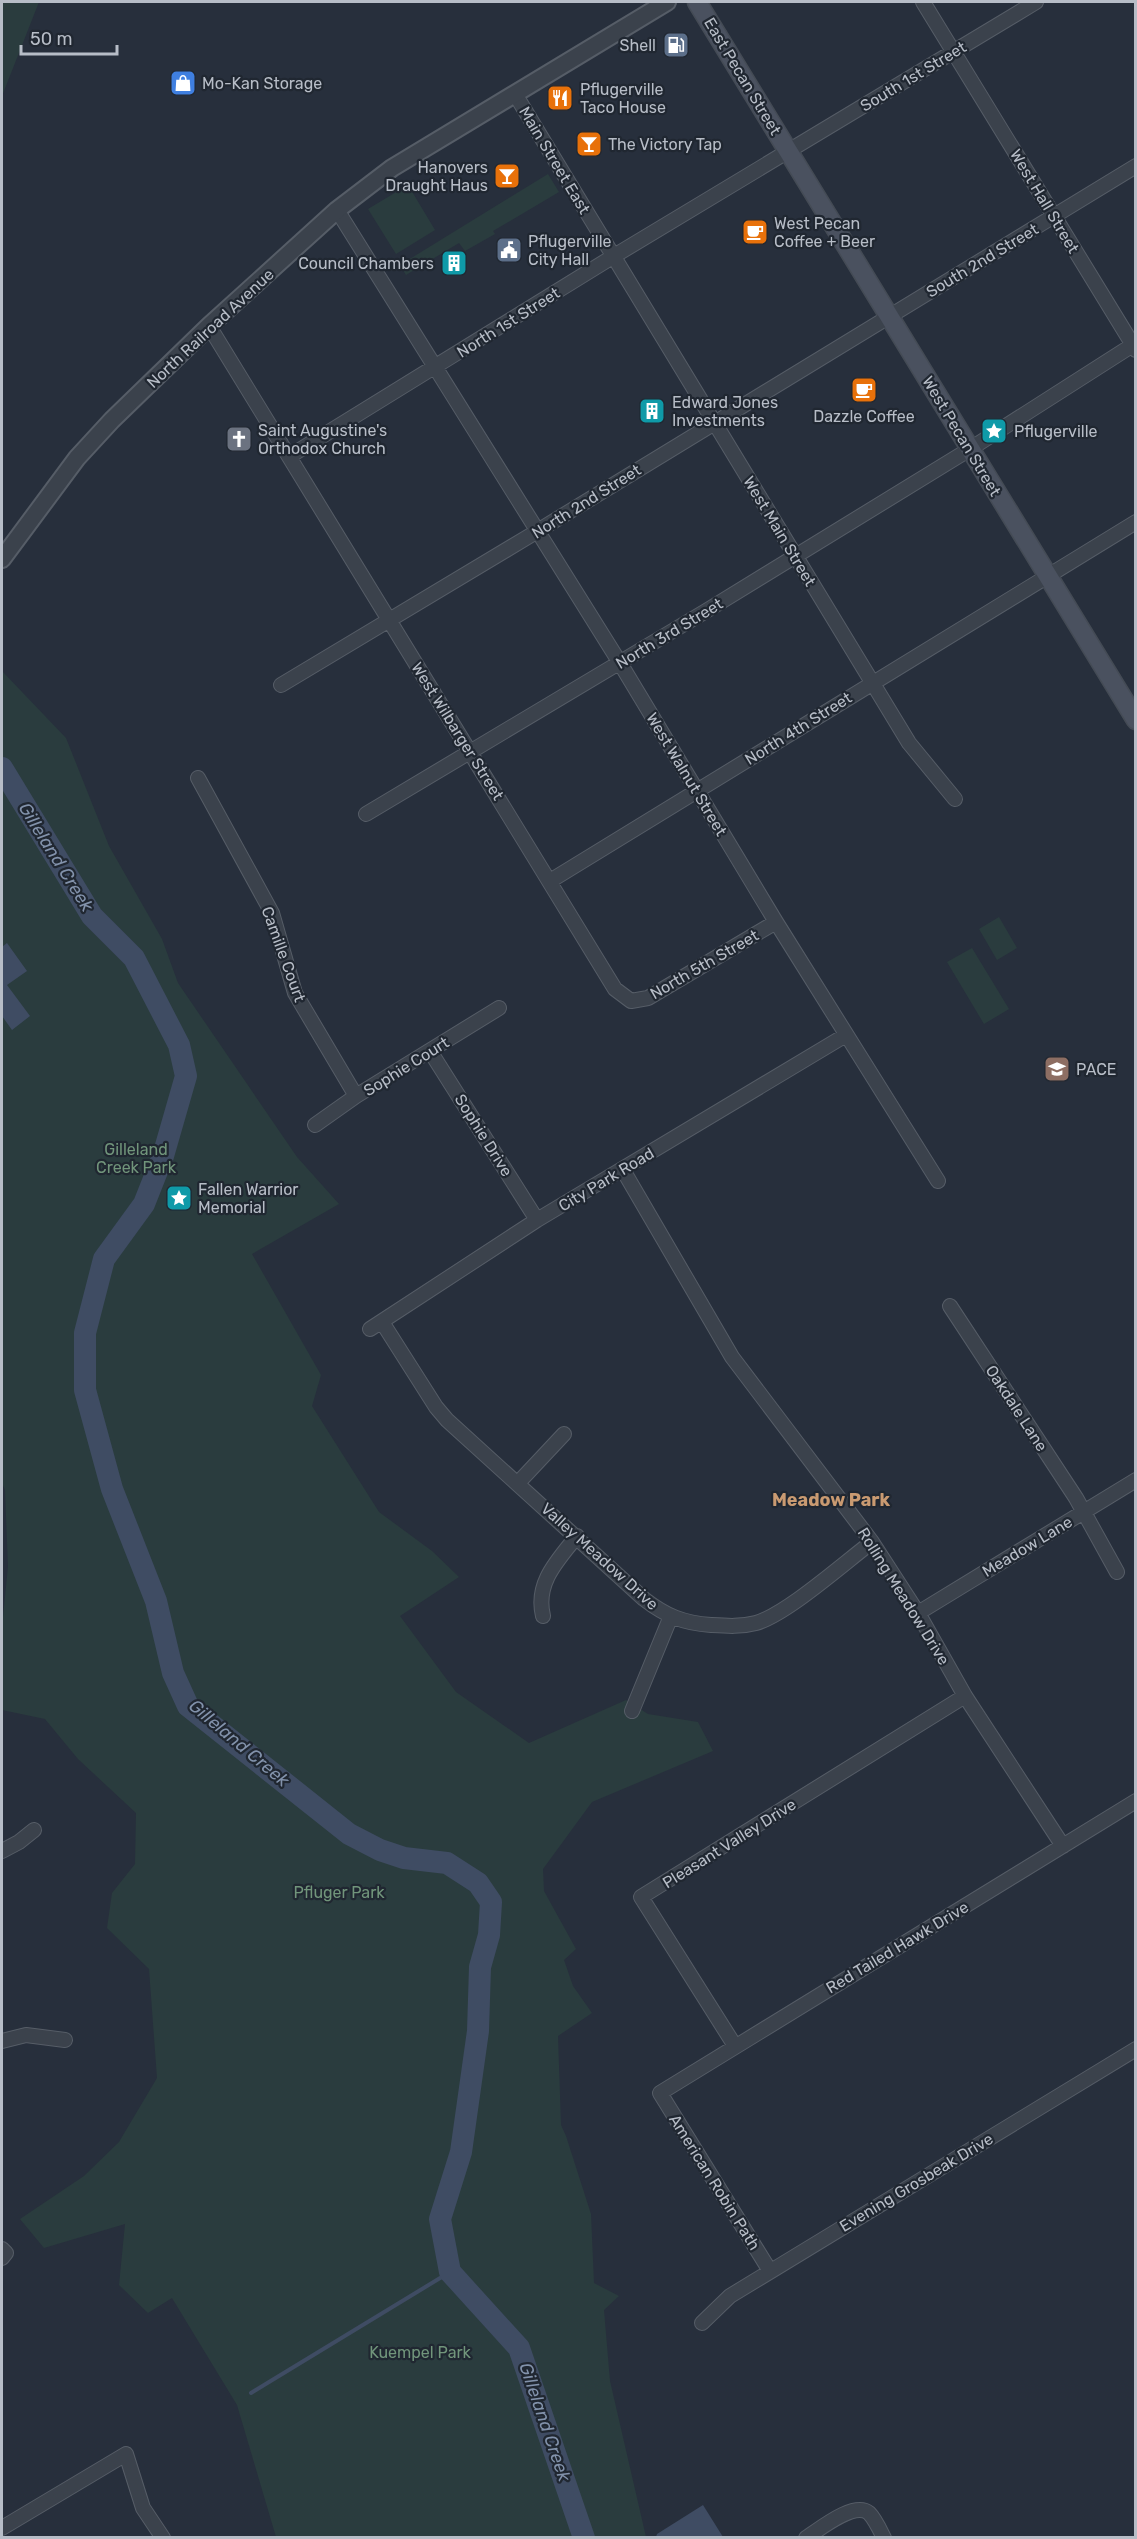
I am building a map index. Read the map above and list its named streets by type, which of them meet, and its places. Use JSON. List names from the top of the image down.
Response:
{
  "streets": {
    "main road": ["East Pecan Street", "West Pecan Street"],
    "street": [
      "South 1st Street",
      "Main Street East",
      "West Hall Street",
      "South 2nd Street",
      "North 1st Street",
      "North Railroad Avenue",
      "North 2nd Street",
      "West Main Street",
      "North 3rd Street",
      "North 4th Street",
      "West Wilbarger Street",
      "West Walnut Street",
      "Camille Court",
      "North 5th Street",
      "Sophie Court",
      "Sophie Drive",
      "City Park Road",
      "Oakdale Lane",
      "Meadow Lane",
      "Valley Meadow Drive",
      "Rolling Meadow Drive",
      "Pleasant Valley Drive",
      "Red Tailed Hawk Drive",
      "American Robin Path",
      "Evening Grosbeak Drive"
    ]
  },
  "crossings": [
    ["East Pecan Street", "South 1st Street"],
    ["East Pecan Street", "North 1st Street"],
    ["East Pecan Street", "West Pecan Street"],
    ["South 1st Street", "West Hall Street"],
    ["South 1st Street", "North 1st Street"],
    ["South 1st Street", "West Pecan Street"],
    ["Main Street East", "North 1st Street"],
    ["Main Street East", "North Railroad Avenue"],
    ["Main Street East", "West Main Street"],
    ["West Hall Street", "South 2nd Street"],
    ["West Hall Street", "North 3rd Street"],
    ["South 2nd Street", "West Pecan Street"],
    ["South 2nd Street", "North 2nd Street"],
    ["North 1st Street", "West Pecan Street"],
    ["North 1st Street", "West Main Street"],
    ["North 1st Street", "West Wilbarger Street"],
    ["North 1st Street", "West Walnut Street"],
    ["North Railroad Avenue", "West Wilbarger Street"],
    ["North Railroad Avenue", "West Walnut Street"],
    ["West Pecan Street", "North 2nd Street"],
    ["West Pecan Street", "North 3rd Street"],
    ["West Pecan Street", "North 4th Street"],
    ["North 2nd Street", "West Main Street"],
    ["North 2nd Street", "West Wilbarger Street"],
    ["North 2nd Street", "West Walnut Street"],
    ["West Main Street", "North 3rd Street"],
    ["West Main Street", "North 4th Street"],
    ["North 3rd Street", "West Wilbarger Street"],
    ["North 3rd Street", "West Walnut Street"],
    ["North 4th Street", "West Wilbarger Street"],
    ["North 4th Street", "West Walnut Street"],
    ["West Wilbarger Street", "North 5th Street"],
    ["West Walnut Street", "North 5th Street"],
    ["West Walnut Street", "City Park Road"],
    ["Camille Court", "Sophie Court"],
    ["Sophie Court", "Sophie Drive"],
    ["Sophie Drive", "City Park Road"],
    ["City Park Road", "Valley Meadow Drive"],
    ["City Park Road", "Rolling Meadow Drive"],
    ["Oakdale Lane", "Meadow Lane"],
    ["Meadow Lane", "Rolling Meadow Drive"],
    ["Valley Meadow Drive", "Rolling Meadow Drive"],
    ["Rolling Meadow Drive", "Pleasant Valley Drive"],
    ["Rolling Meadow Drive", "Red Tailed Hawk Drive"],
    ["Pleasant Valley Drive", "Red Tailed Hawk Drive"],
    ["Red Tailed Hawk Drive", "American Robin Path"],
    ["American Robin Path", "Evening Grosbeak Drive"]
  ],
  "districts": ["Meadow Park"],
  "water": ["Gilleland Creek"],
  "parks": ["Gilleland Creek Park", "Pfluger Park", "Kuempel Park"],
  "places": {
    "fuel station": ["Shell"],
    "shop": ["Mo-Kan Storage"],
    "restaurant": ["Pflugerville Taco House"],
    "bar": ["The Victory Tap", "Hanovers Draught Haus"],
    "cafe": ["West Pecan Coffee + Beer", "Dazzle Coffee"],
    "public building": ["Pflugerville City Hall"],
    "building": ["Council Chambers", "Edward Jones Investments"],
    "place": ["Pflugerville", "Fallen Warrior Memorial"],
    "church": ["Saint Augustine's Orthodox Church"],
    "school or university": ["PACE"]
  },
  "scale_bar": "50 m"
}
